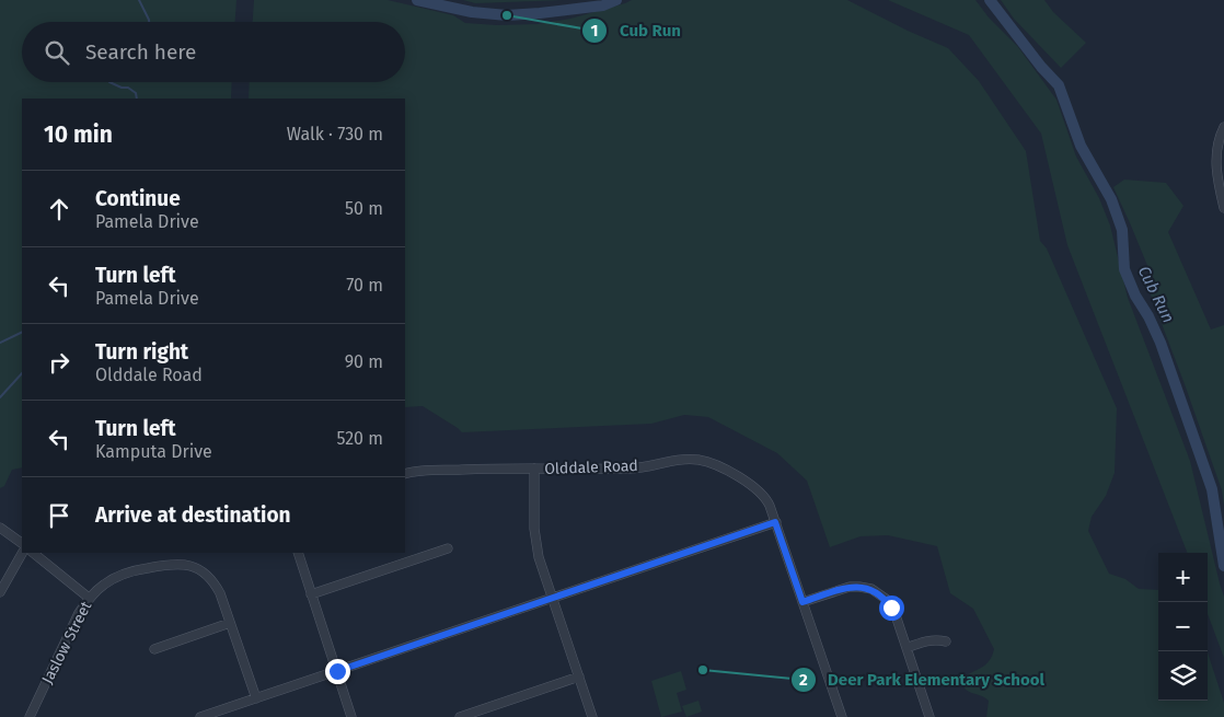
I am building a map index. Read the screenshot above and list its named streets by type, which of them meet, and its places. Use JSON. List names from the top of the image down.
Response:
{
  "streets": {
    "street": ["Olddale Road", "Jaslow Street"]
  },
  "water": ["Cub Run"],
  "places": ["Cub Run", "Deer Park Elementary School"],
  "page": {
    "search": "Search here",
    "heading": ["10 min", "Walk · 730 m"],
    "list": [
      ["Continue", "Pamela Drive", "50 m"],
      ["Turn left", "Pamela Drive", "70 m"],
      ["Turn right", "Olddale Road", "90 m"],
      ["Turn left", "Kamputa Drive", "520 m"],
      "Arrive at destination"
    ],
    "map_buttons": ["+", "−"]
  }
}
